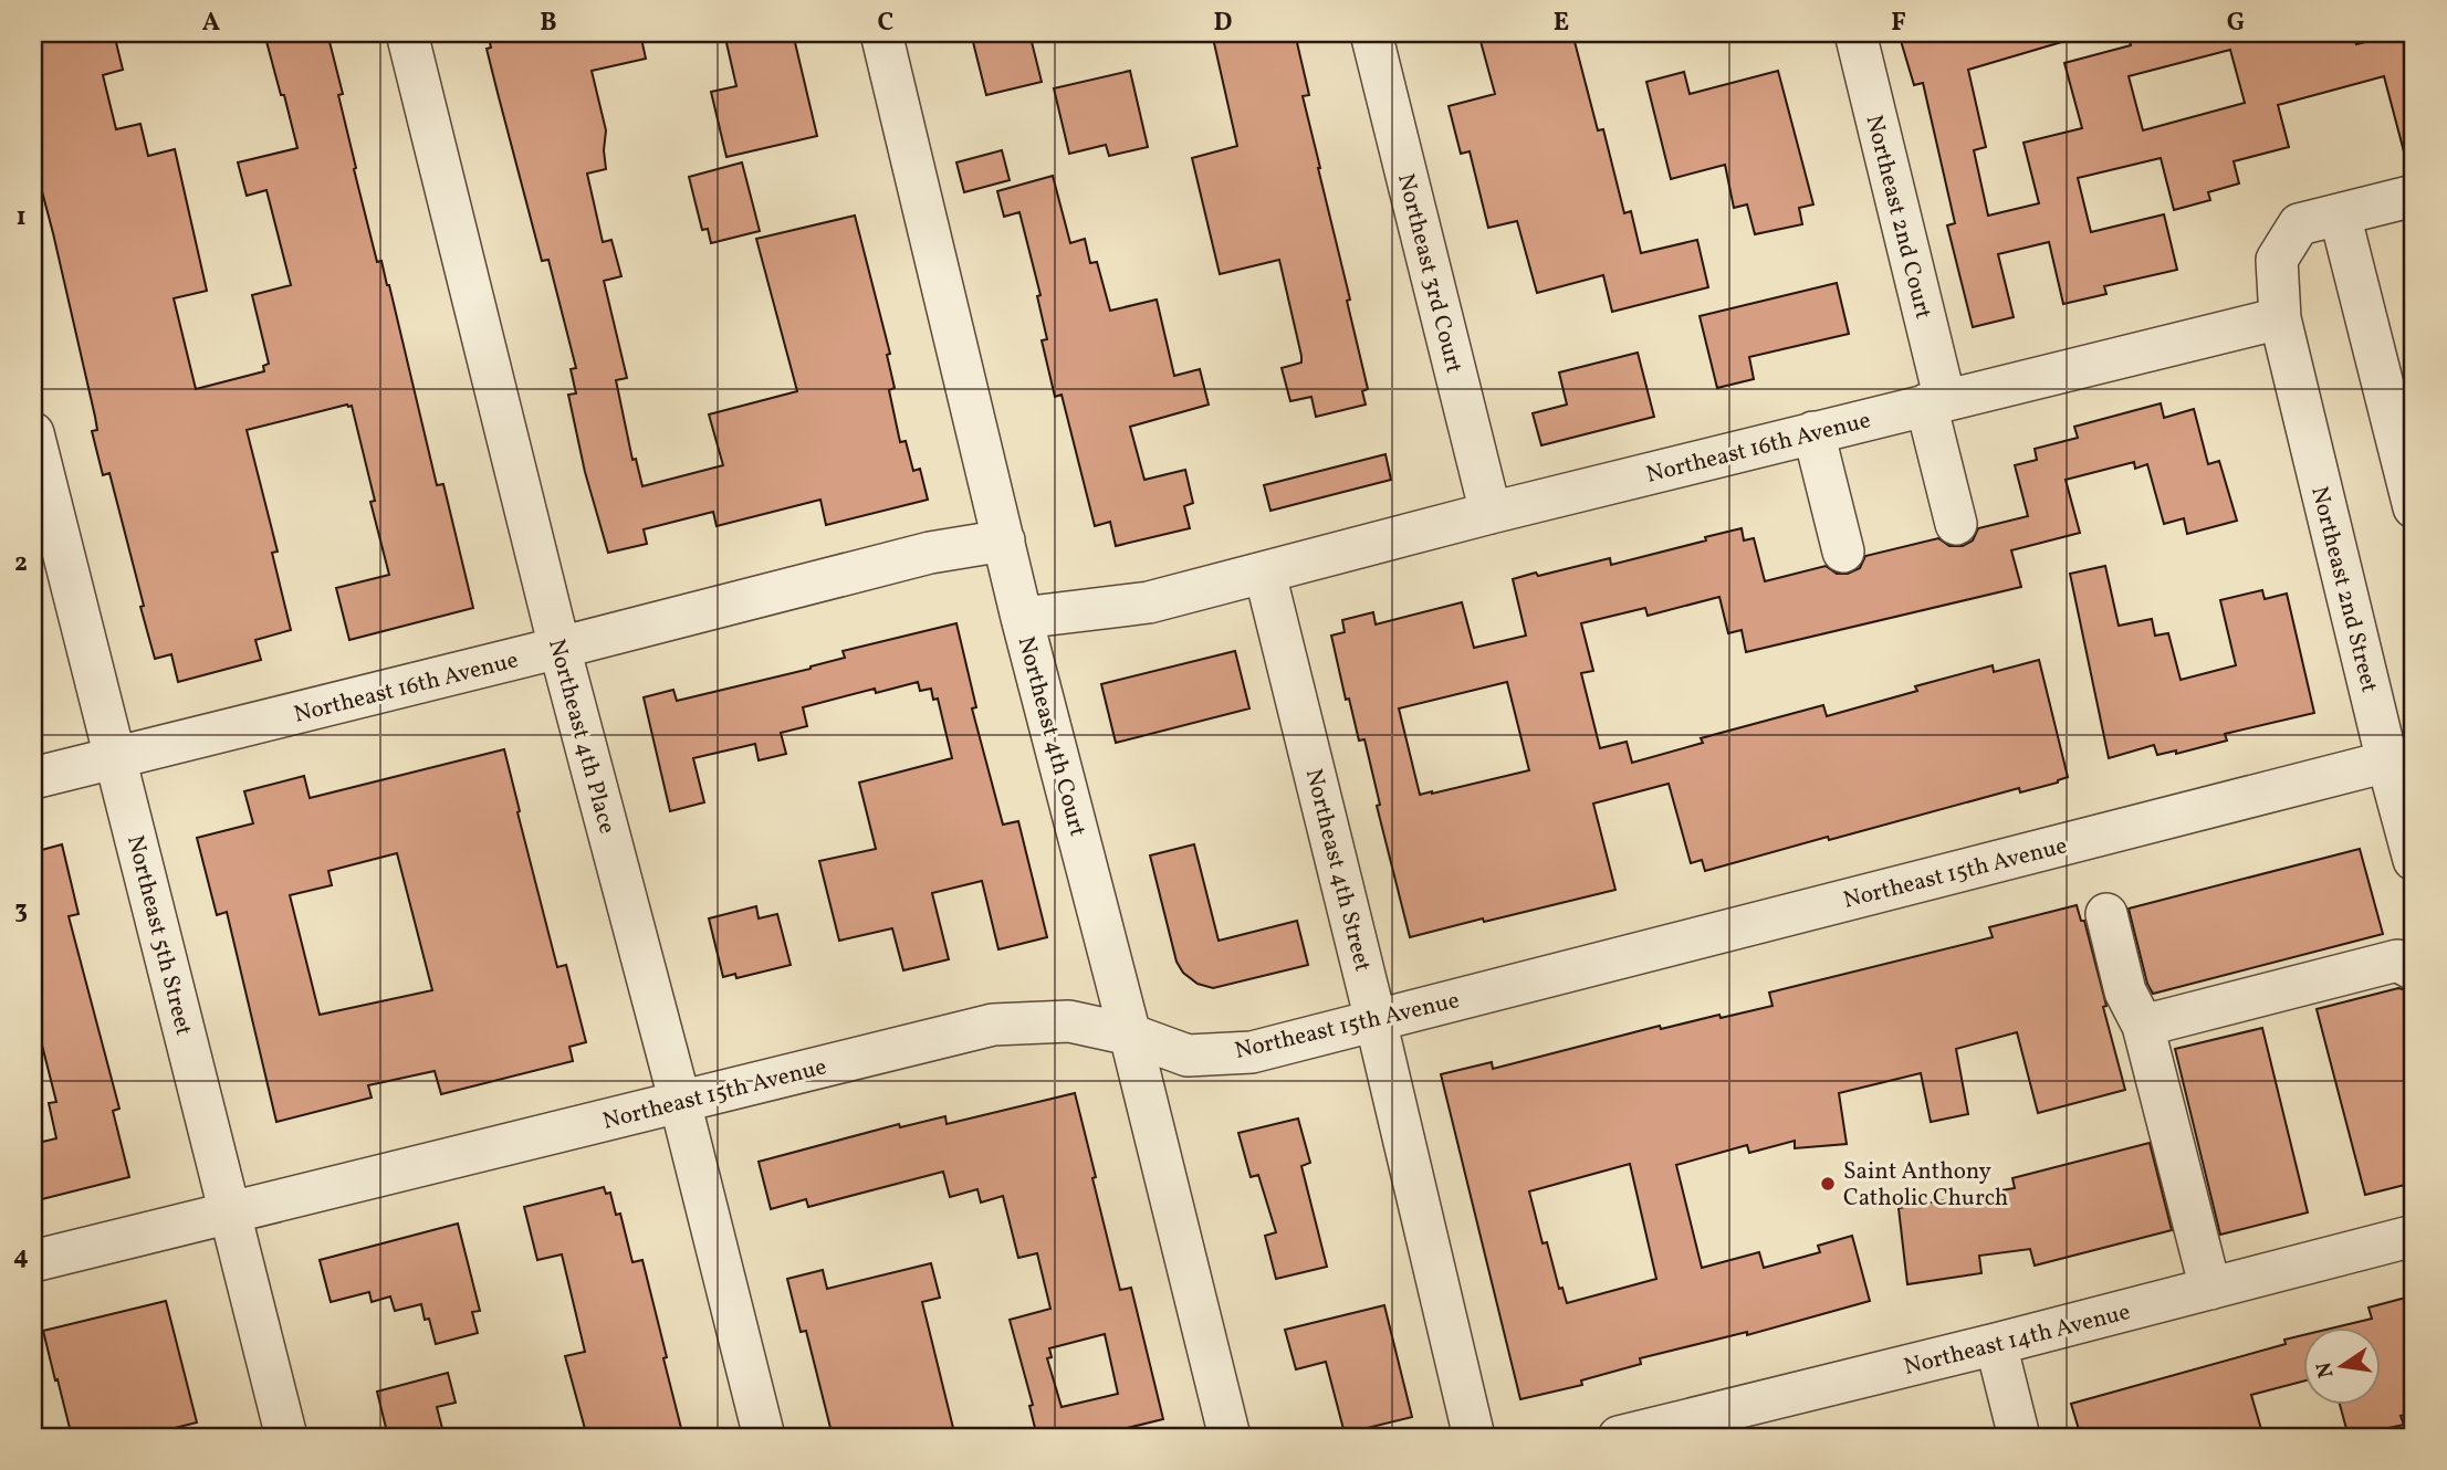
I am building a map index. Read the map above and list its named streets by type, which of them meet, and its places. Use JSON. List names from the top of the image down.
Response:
{
  "streets": {
    "street": [
      "Northeast 2nd Court",
      "Northeast 3rd Court",
      "Northeast 16th Avenue",
      "Northeast 2nd Street",
      "Northeast 4th Place",
      "Northeast 4th Court",
      "Northeast 4th Street",
      "Northeast 15th Avenue",
      "Northeast 5th Street",
      "Northeast 14th Avenue"
    ]
  },
  "crossings": [
    ["Northeast 2nd Court", "Northeast 16th Avenue"],
    ["Northeast 3rd Court", "Northeast 16th Avenue"],
    ["Northeast 16th Avenue", "Northeast 2nd Street"],
    ["Northeast 16th Avenue", "Northeast 4th Place"],
    ["Northeast 16th Avenue", "Northeast 4th Court"],
    ["Northeast 16th Avenue", "Northeast 4th Street"],
    ["Northeast 16th Avenue", "Northeast 5th Street"],
    ["Northeast 2nd Street", "Northeast 15th Avenue"],
    ["Northeast 4th Place", "Northeast 15th Avenue"],
    ["Northeast 4th Court", "Northeast 15th Avenue"],
    ["Northeast 4th Street", "Northeast 15th Avenue"],
    ["Northeast 15th Avenue", "Northeast 5th Street"]
  ],
  "places": ["Saint Anthony Catholic Church"],
  "north": "left",
  "grid": {
    "columns": [
      "A",
      "B",
      "C",
      "D",
      "E",
      "F",
      "G"
    ],
    "rows": [
      "1",
      "2",
      "3",
      "4"
    ]
  }
}
